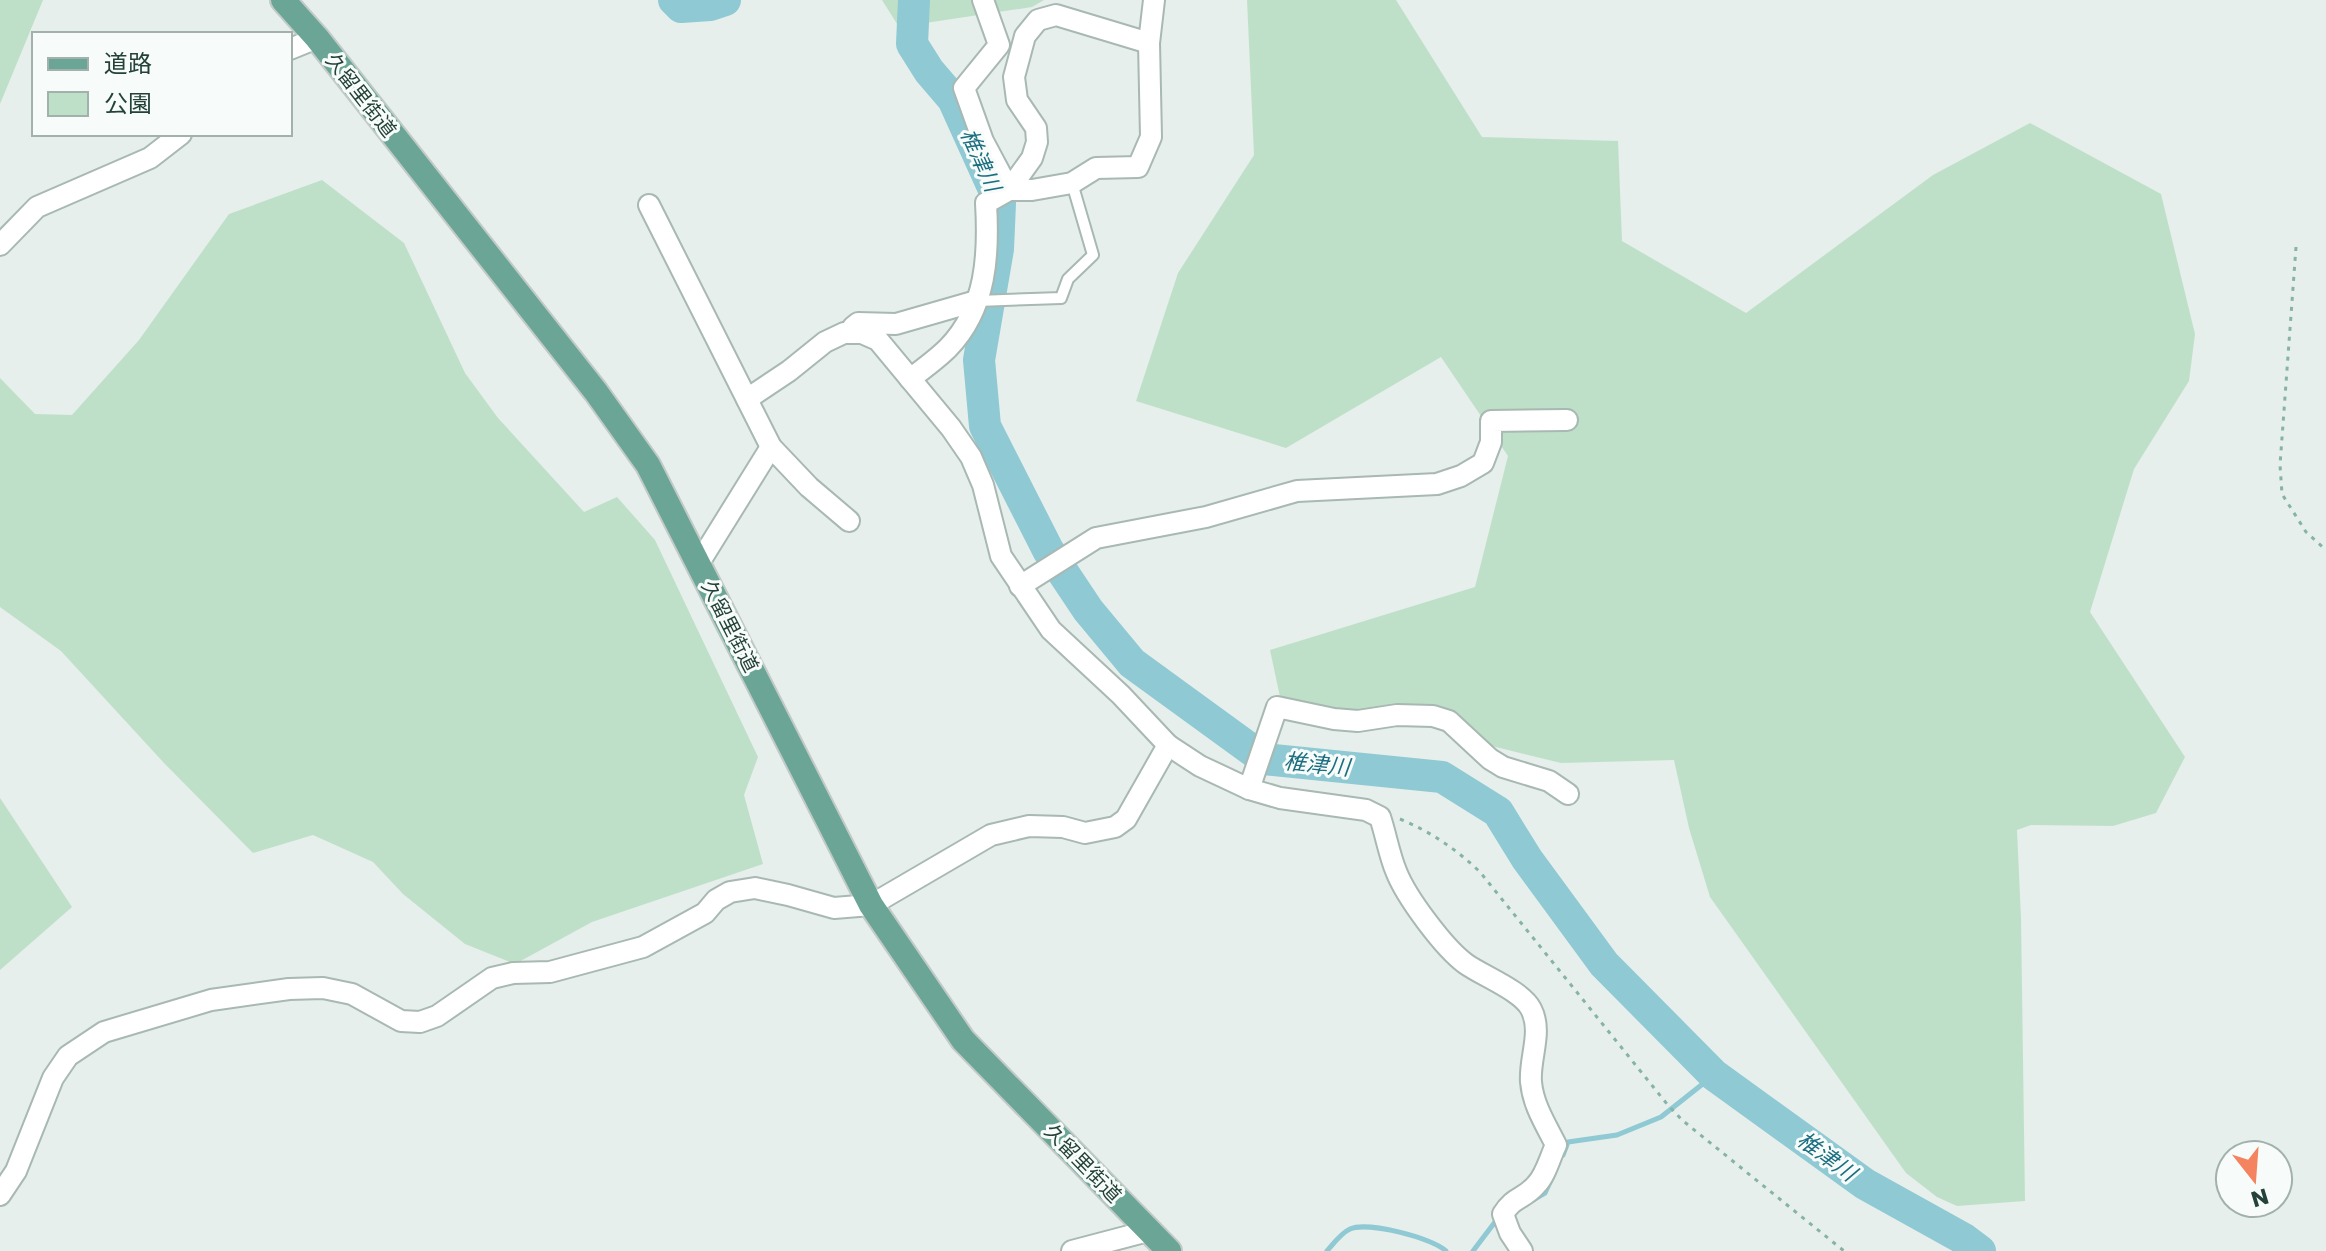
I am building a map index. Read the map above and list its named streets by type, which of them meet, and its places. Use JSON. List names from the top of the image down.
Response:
{
  "streets": {
    "main road": ["久留里街道"]
  },
  "water": ["椎津川"],
  "legend": ["道路", "公園"],
  "north": "bottom"
}
